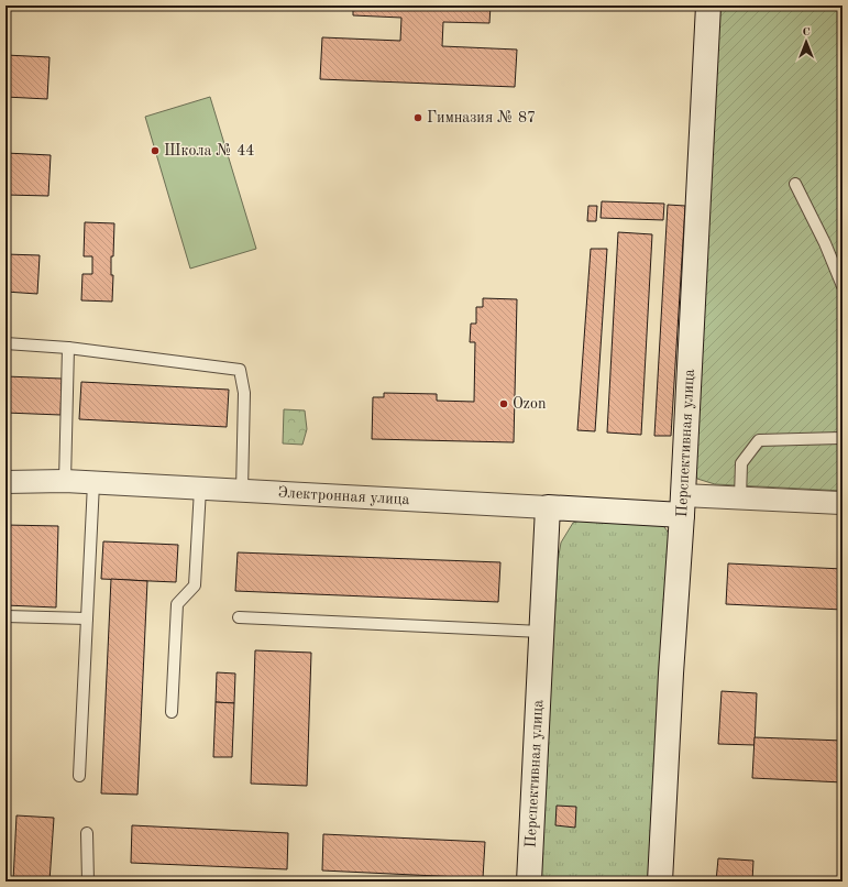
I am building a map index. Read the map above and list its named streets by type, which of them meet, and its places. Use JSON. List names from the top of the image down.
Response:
{
  "streets": {
    "street": ["Перспективная улица", "Электронная улица"]
  },
  "crossings": [
    ["Перспективная улица", "Электронная улица"]
  ],
  "places": ["Гимназия № 87", "Школа № 44", "Ozon"],
  "north": "top"
}
